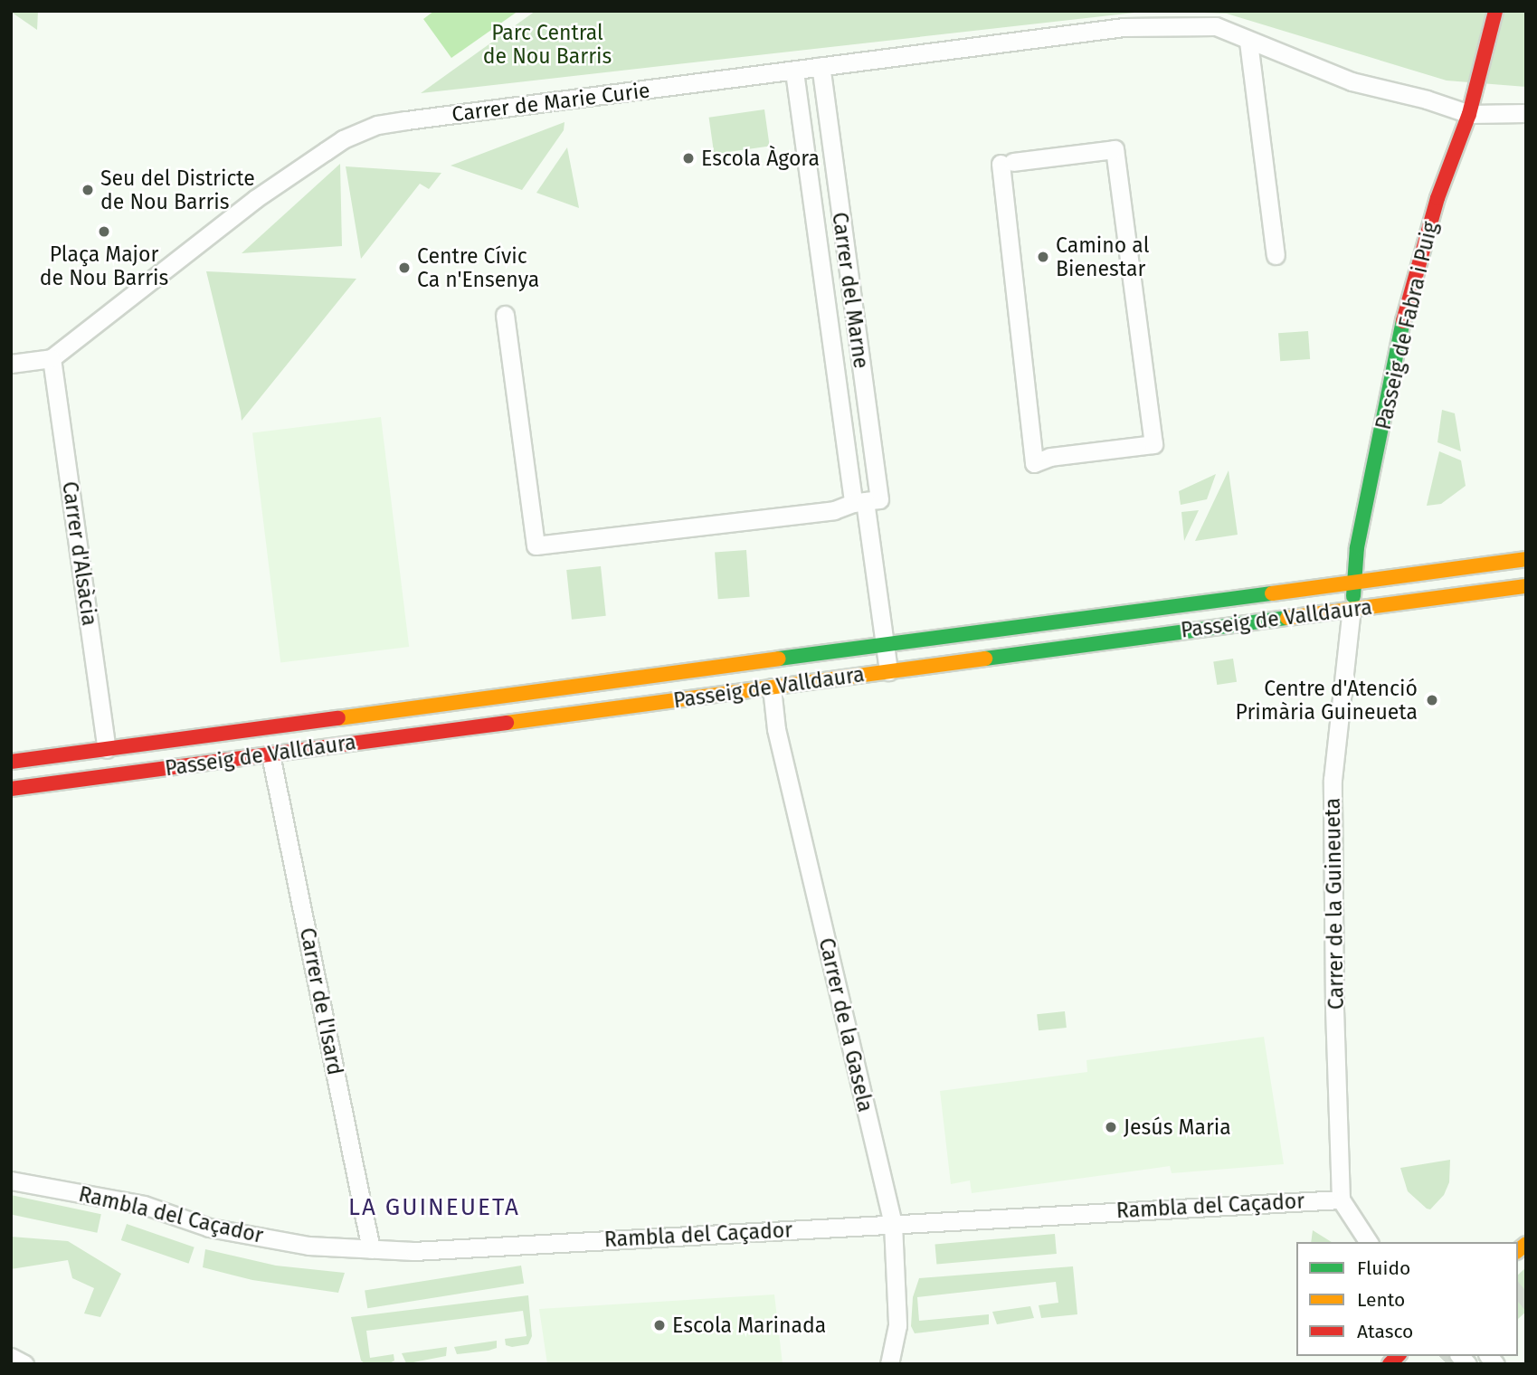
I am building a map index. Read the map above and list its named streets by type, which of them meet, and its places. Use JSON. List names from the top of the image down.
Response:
{
  "streets": {
    "main road": ["Passeig de Fabra i Puig", "Passeig de Valldaura"],
    "street": [
      "Carrer de Marie Curie",
      "Carrer del Marne",
      "Carrer d'Alsàcia",
      "Carrer de la Guineueta",
      "Carrer de l'Isard",
      "Carrer de la Gasela",
      "Rambla del Caçador"
    ]
  },
  "crossings": [
    ["Carrer de Marie Curie", "Carrer del Marne"],
    ["Carrer de Marie Curie", "Passeig de Fabra i Puig"],
    ["Carrer de Marie Curie", "Carrer d'Alsàcia"],
    ["Carrer del Marne", "Passeig de Valldaura"],
    ["Passeig de Fabra i Puig", "Passeig de Valldaura"],
    ["Passeig de Fabra i Puig", "Carrer de la Guineueta"],
    ["Carrer d'Alsàcia", "Passeig de Valldaura"],
    ["Passeig de Valldaura", "Carrer de la Guineueta"],
    ["Passeig de Valldaura", "Carrer de l'Isard"],
    ["Passeig de Valldaura", "Carrer de la Gasela"],
    ["Carrer de la Guineueta", "Rambla del Caçador"],
    ["Carrer de l'Isard", "Rambla del Caçador"],
    ["Carrer de la Gasela", "Rambla del Caçador"]
  ],
  "districts": ["LA GUINEUETA"],
  "parks": ["Parc Central de Nou Barris"],
  "places": [
    "Escola Àgora",
    "Seu del Districte de Nou Barris",
    "Plaça Major de Nou Barris",
    "Camino al Bienestar",
    "Centre Cívic Ca n'Ensenya",
    "Centre d'Atenció Primària Guineueta",
    "Jesús Maria",
    "Escola Marinada"
  ],
  "legend": ["Fluido", "Lento", "Atasco"]
}
